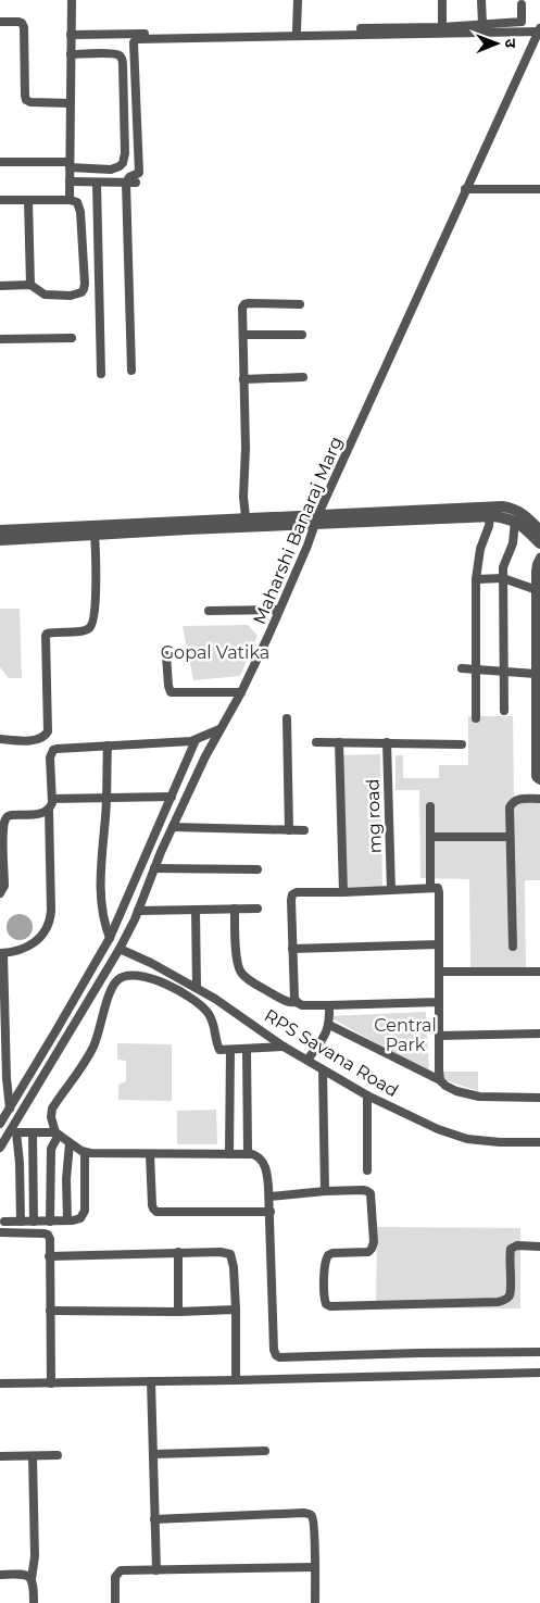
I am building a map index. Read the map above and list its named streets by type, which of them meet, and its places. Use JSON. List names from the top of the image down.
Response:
{
  "streets": {
    "street": ["Maharshi Banaraj Marg", "mg road", "RPS Savana Road"]
  },
  "crossings": [
    ["Maharshi Banaraj Marg", "RPS Savana Road"]
  ],
  "parks": ["Gopal Vatika", "Central Park"],
  "north": "right"
}
